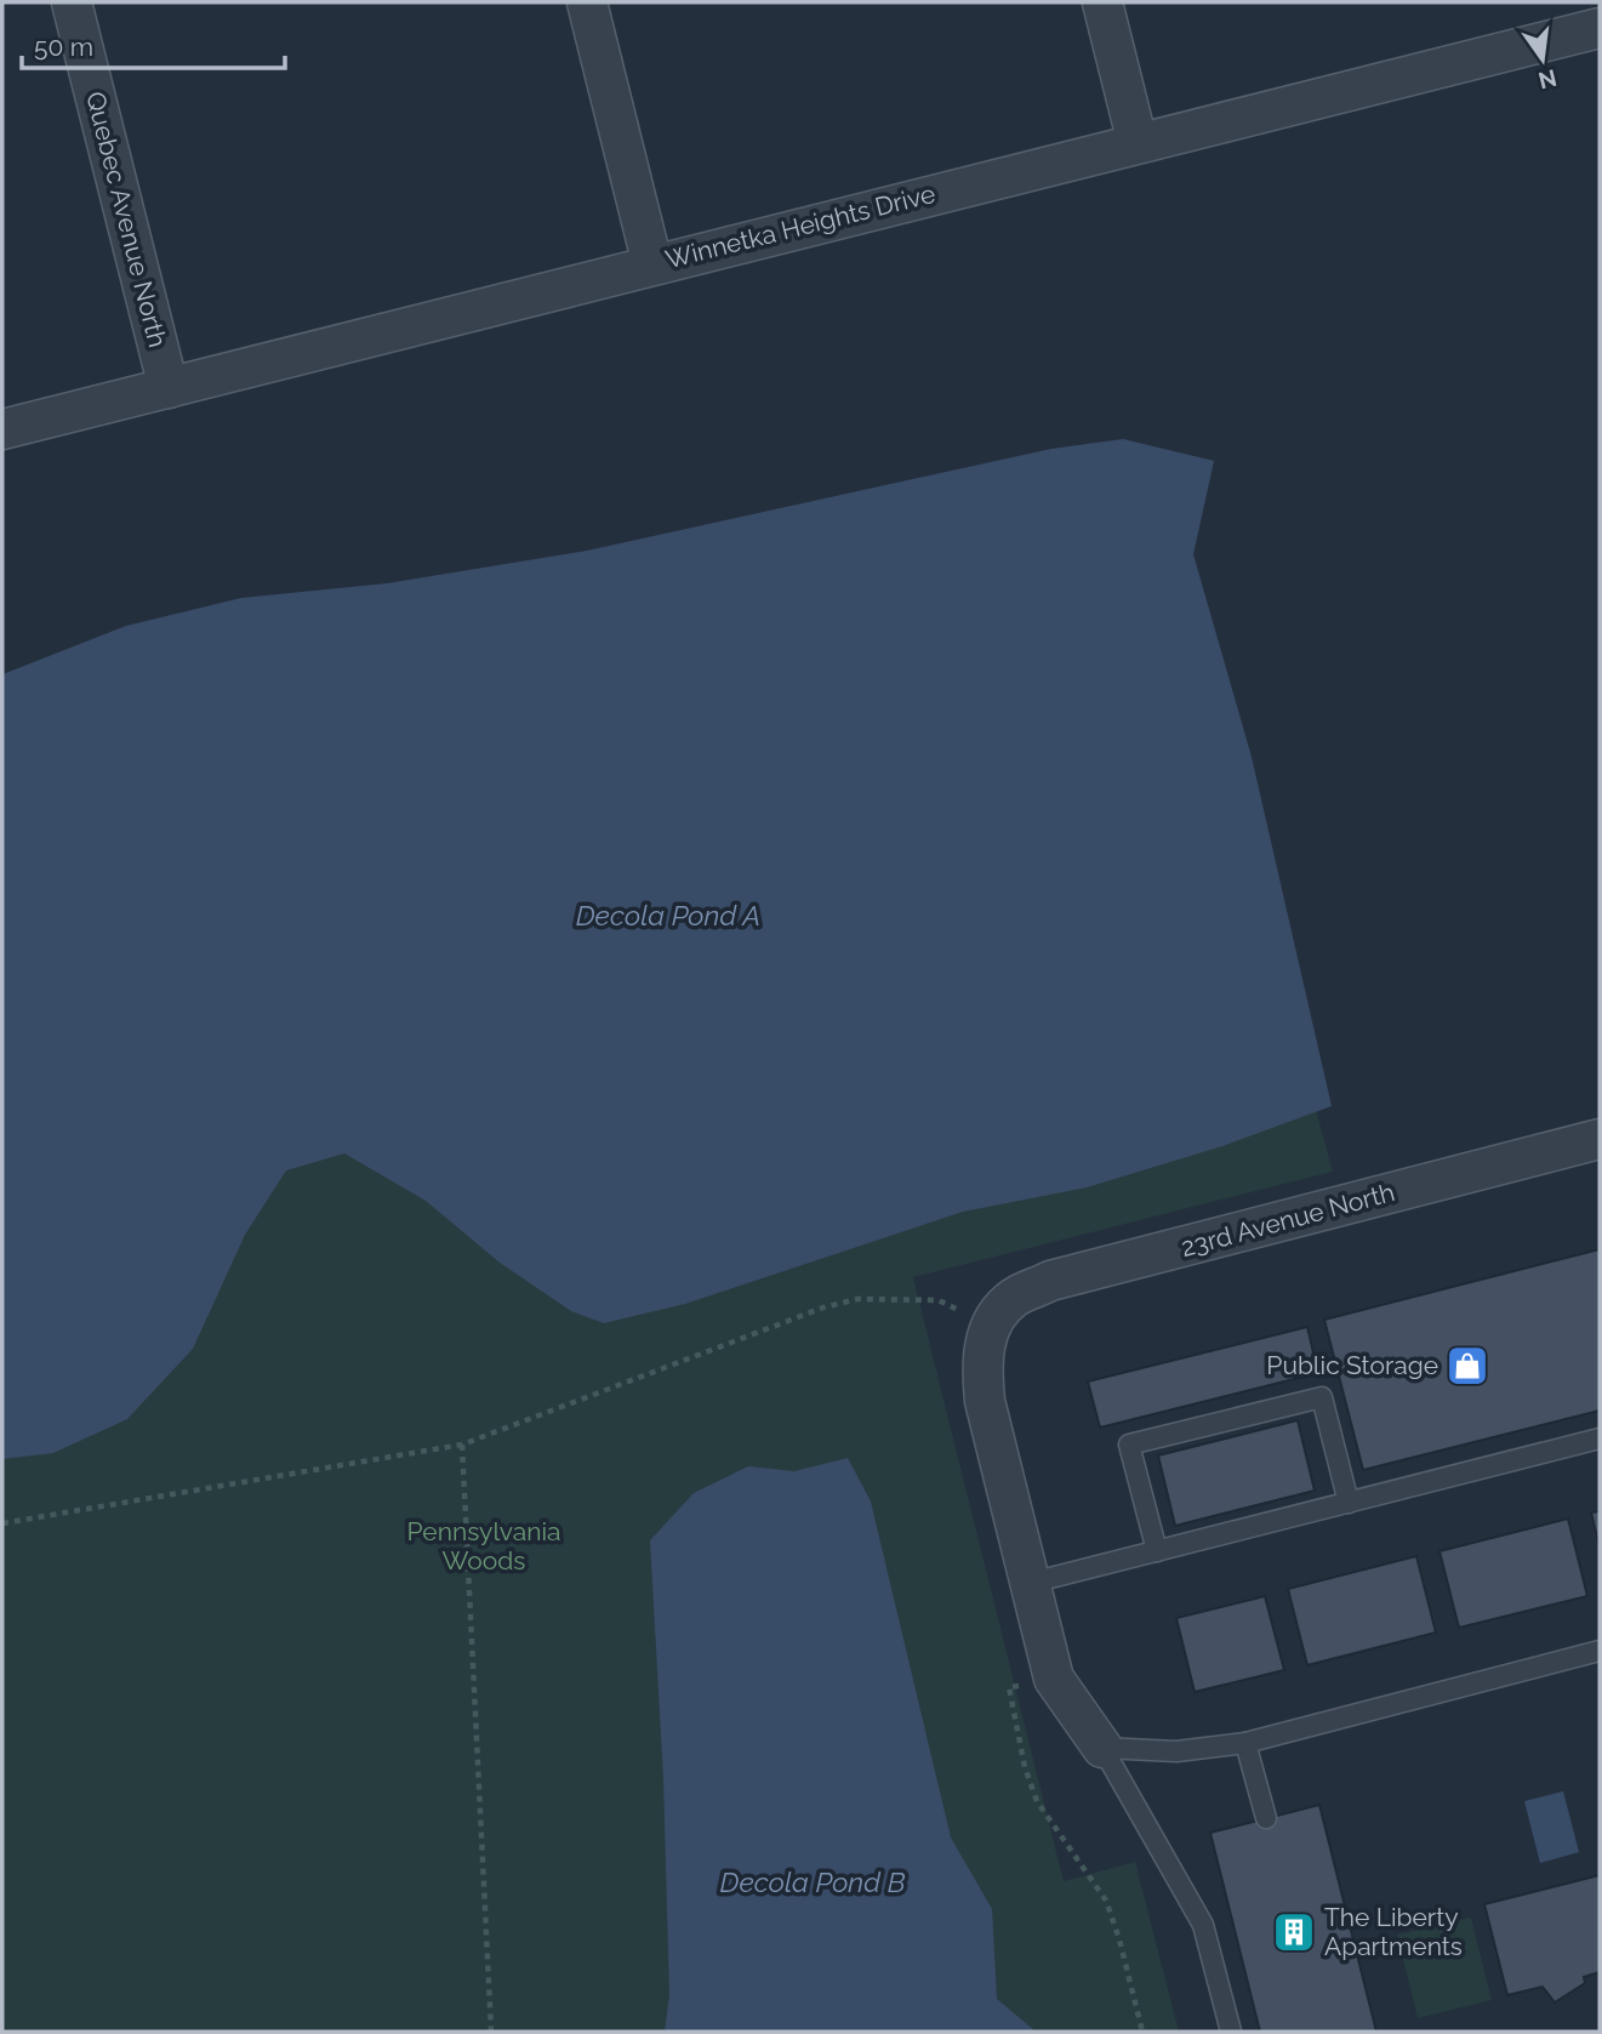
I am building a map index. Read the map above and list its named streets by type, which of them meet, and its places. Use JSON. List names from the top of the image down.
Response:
{
  "streets": {
    "street": ["Quebec Avenue North", "Winnetka Heights Drive", "23rd Avenue North"]
  },
  "crossings": [
    ["Quebec Avenue North", "Winnetka Heights Drive"]
  ],
  "water": ["Decola Pond A", "Decola Pond B"],
  "parks": ["Pennsylvania Woods"],
  "places": {
    "shop": ["Public Storage"],
    "building": ["The Liberty Apartments"]
  },
  "scale_bar": "50 m",
  "north": "bottom"
}
